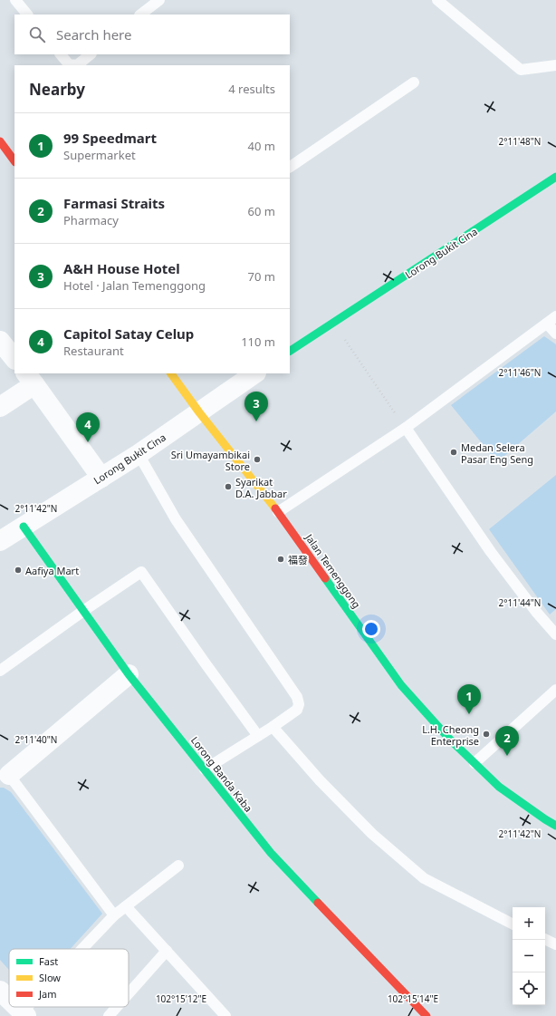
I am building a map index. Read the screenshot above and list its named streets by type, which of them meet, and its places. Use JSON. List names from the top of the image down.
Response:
{
  "streets": {
    "street": ["Lorong Bukit Cina", "Jalan Temenggong", "Lorong Banda Kaba"]
  },
  "crossings": [
    ["Lorong Bukit Cina", "Jalan Temenggong"],
    ["Lorong Bukit Cina", "Lorong Banda Kaba"]
  ],
  "places": [
    "Medan Selera Pasar Eng Seng",
    "Sri Umayambikai Store",
    "Syarikat D.A. Jabbar",
    "福發",
    "Aafiya Mart",
    "L.H. Cheong Enterprise"
  ],
  "legend": ["Fast", "Slow", "Jam"],
  "page": {
    "search": "Search here",
    "heading": ["Nearby", "4 results"],
    "list": [
      {
        "mark": "1",
        "name": "99 Speedmart",
        "note": "Supermarket",
        "value": "40 m"
      },
      {
        "mark": "2",
        "name": "Farmasi Straits",
        "note": "Pharmacy",
        "value": "60 m"
      },
      {
        "mark": "3",
        "name": "A&H House Hotel",
        "note": "Hotel · Jalan Temenggong",
        "value": "70 m"
      },
      {
        "mark": "4",
        "name": "Capitol Satay Celup",
        "note": "Restaurant",
        "value": "110 m"
      }
    ],
    "pins": [
      "3",
      "4",
      "1",
      "2"
    ],
    "map_buttons": ["+", "−"]
  },
  "coordinates": [
    "2°11'48\"N",
    "2°11'46\"N",
    "2°11'42\"N",
    "2°11'44\"N",
    "2°11'40\"N",
    "102°15'12\"E",
    "102°15'14\"E"
  ]
}
